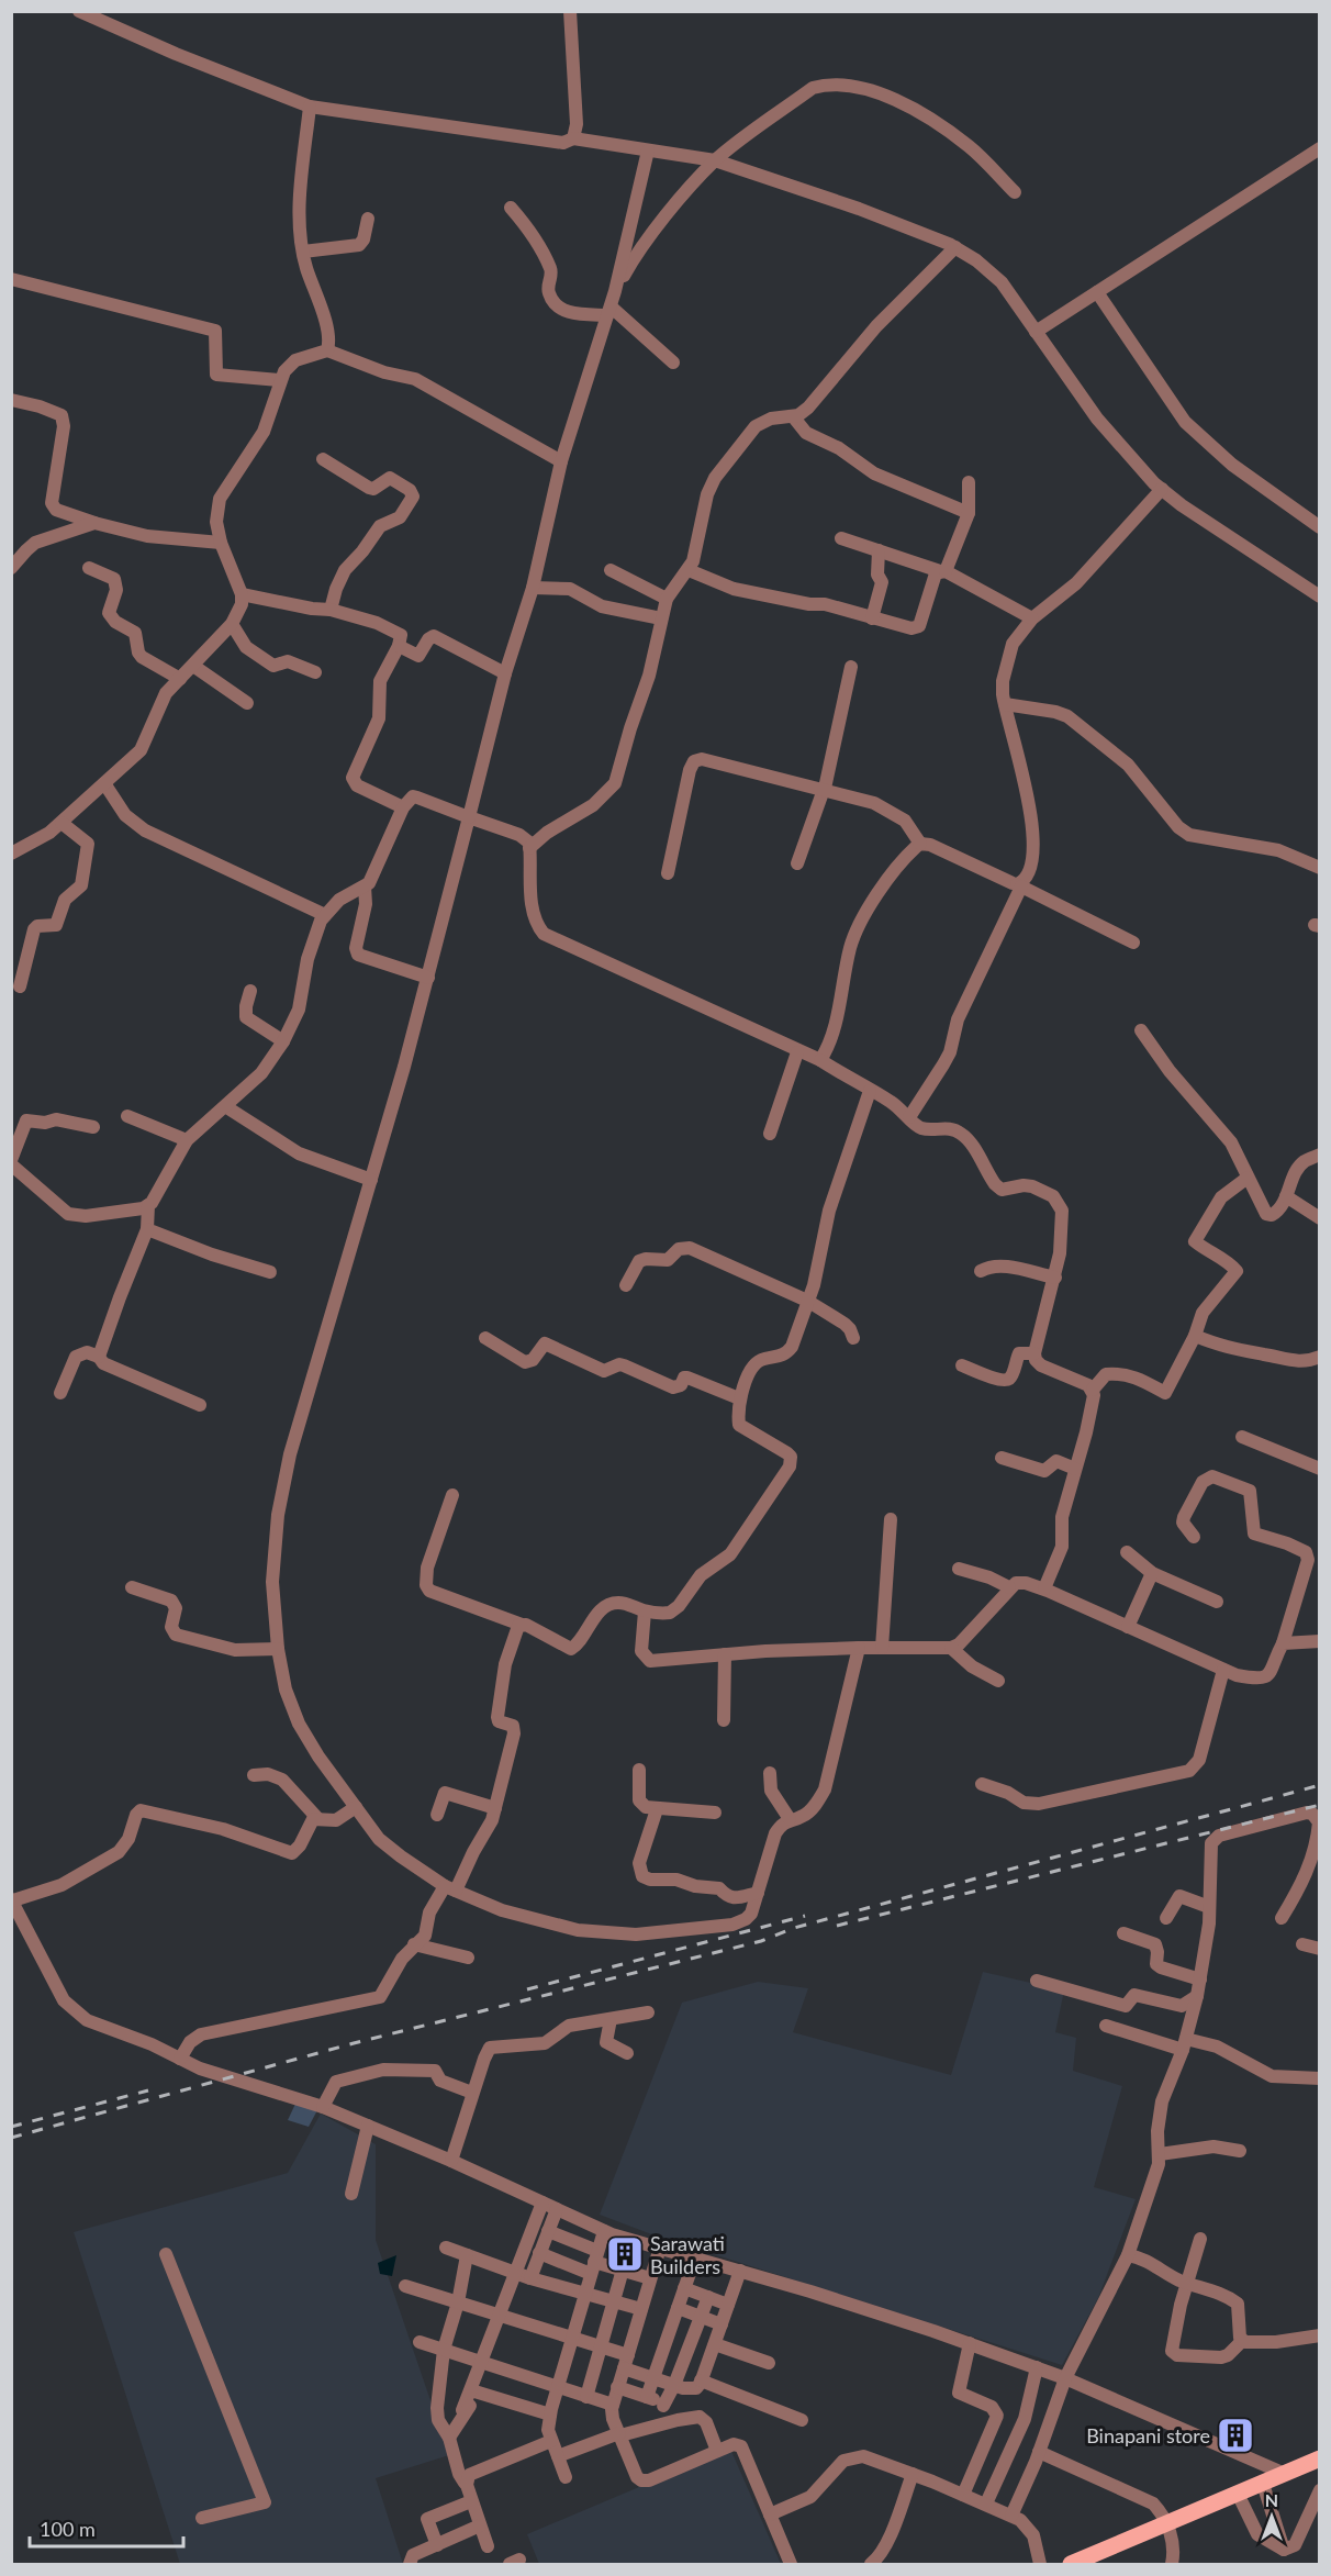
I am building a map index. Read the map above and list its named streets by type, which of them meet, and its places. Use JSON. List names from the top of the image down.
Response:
{
  "places": {
    "building": ["Sarawati Builders", "Binapani store"]
  },
  "scale_bar": "100 m",
  "north": "top"
}
